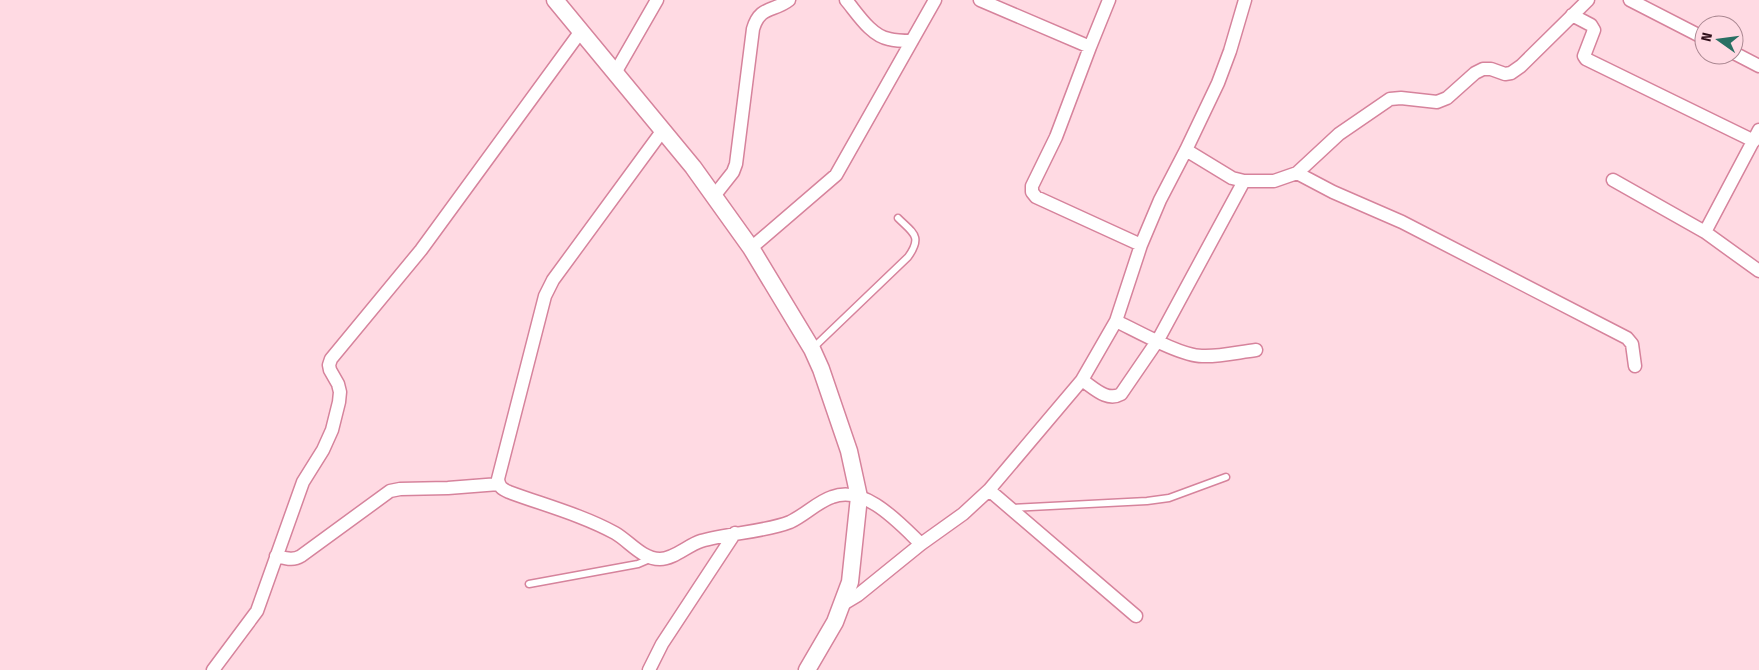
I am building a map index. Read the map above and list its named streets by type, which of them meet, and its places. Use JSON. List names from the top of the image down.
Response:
{
  "north": "left"
}
